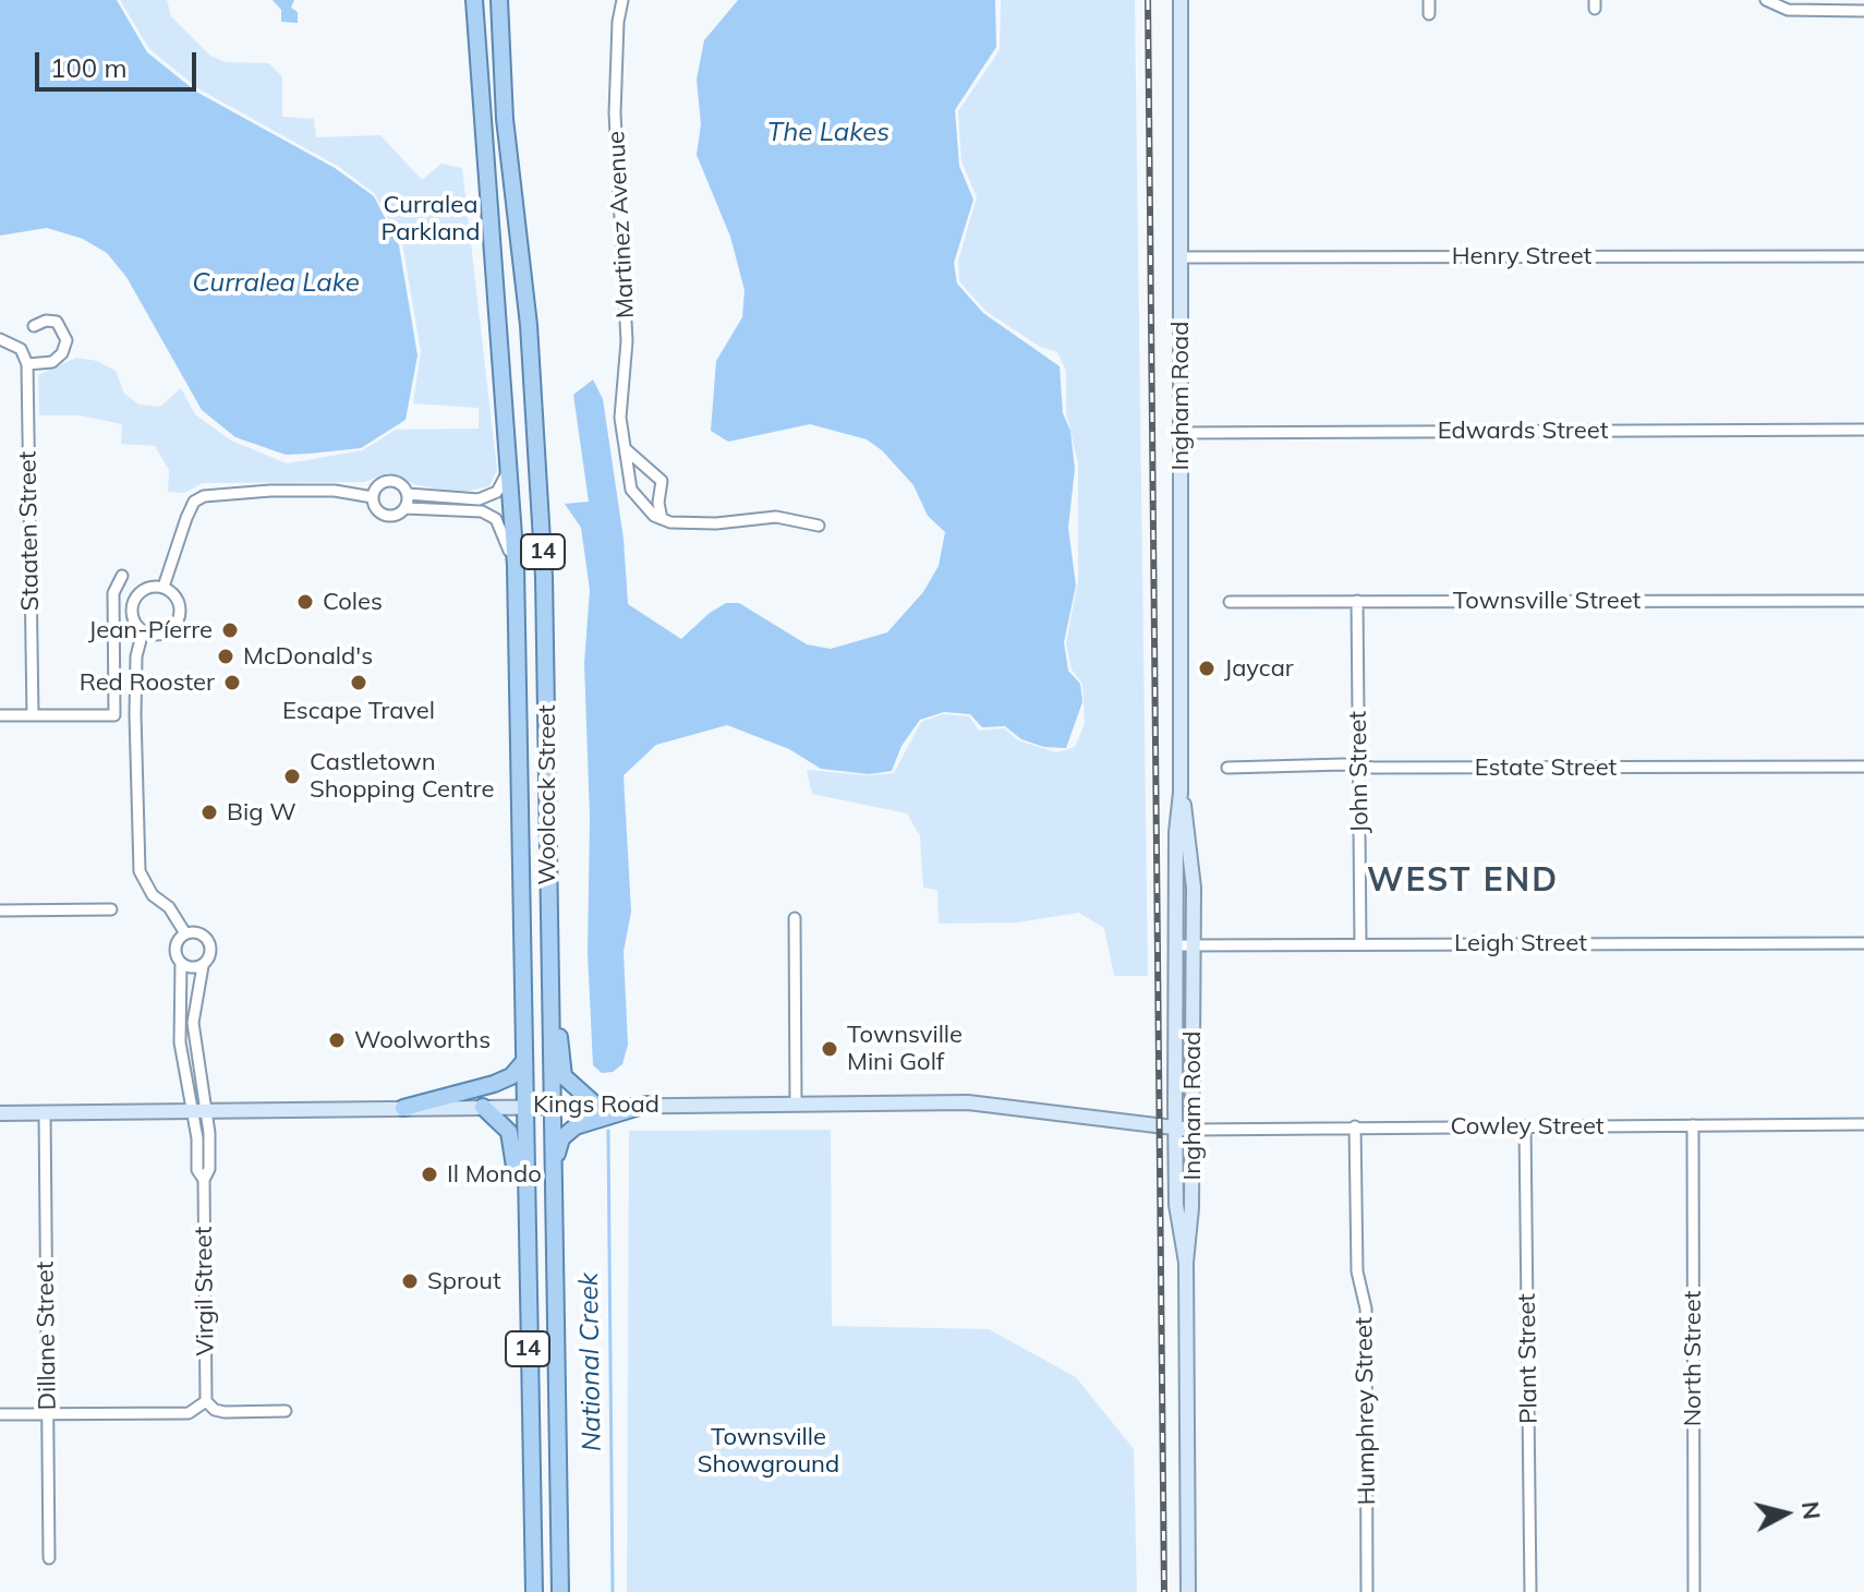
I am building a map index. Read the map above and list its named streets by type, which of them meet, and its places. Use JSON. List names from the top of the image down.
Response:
{
  "streets": {
    "main road": [
      "Ingham Road",
      "14",
      "Woolcock Street",
      "Kings Road"
    ],
    "street": [
      "Martinez Avenue",
      "Henry Street",
      "Edwards Street",
      "Staaten Street",
      "Townsville Street",
      "Estate Street",
      "John Street",
      "Leigh Street",
      "Cowley Street",
      "Virgil Street",
      "Dillane Street",
      "Plant Street",
      "North Street",
      "Humphrey Street"
    ]
  },
  "crossings": [
    ["Henry Street", "Ingham Road"],
    ["Ingham Road", "Edwards Street"],
    ["Ingham Road", "Leigh Street"],
    ["Ingham Road", "Kings Road"],
    ["Ingham Road", "Cowley Street"],
    ["Townsville Street", "John Street"],
    ["Estate Street", "John Street"],
    ["John Street", "Leigh Street"],
    ["Woolcock Street", "Kings Road"],
    ["Kings Road", "Cowley Street"],
    ["Kings Road", "Virgil Street"],
    ["Kings Road", "Dillane Street"],
    ["Cowley Street", "Plant Street"],
    ["Cowley Street", "North Street"],
    ["Cowley Street", "Humphrey Street"]
  ],
  "districts": ["WEST END"],
  "water": ["The Lakes", "Curralea Lake", "National Creek"],
  "parks": ["Curralea Parkland", "Townsville Showground"],
  "places": [
    "Coles",
    "Jean-Píerre",
    "McDonald's",
    "Jaycar",
    "Red Rooster",
    "Escape Travel",
    "Castletown Shopping Centre",
    "Big W",
    "Woolworths",
    "Townsville Mini Golf",
    "Il Mondo",
    "Sprout"
  ],
  "scale_bar": "100 m",
  "north": "right"
}
